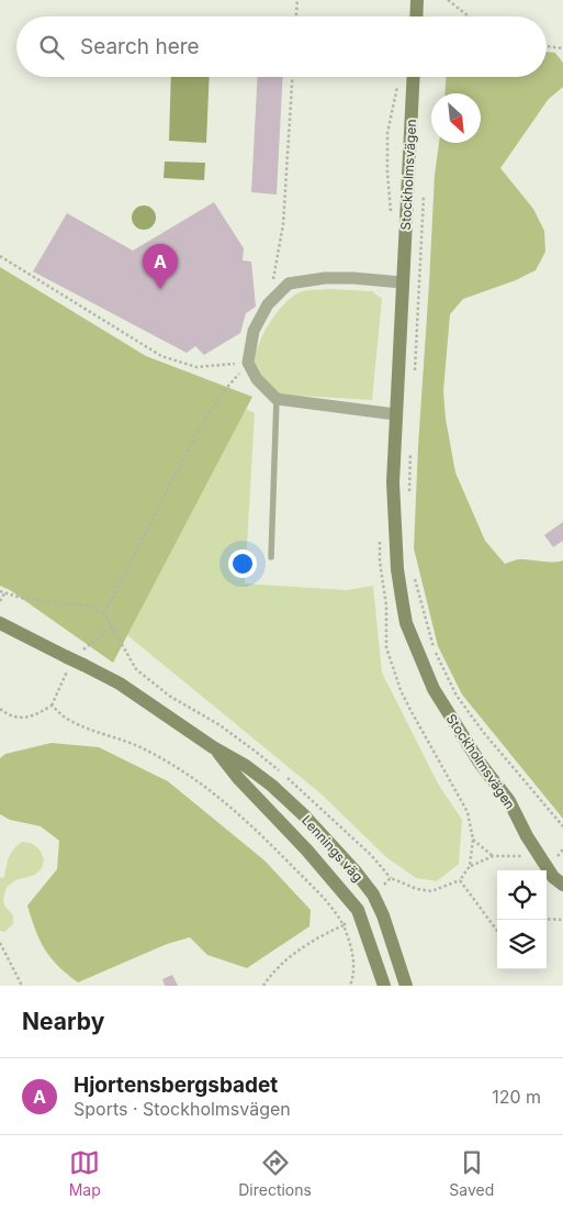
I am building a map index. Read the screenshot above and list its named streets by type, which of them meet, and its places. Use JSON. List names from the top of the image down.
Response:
{
  "streets": {
    "street": ["Stockholmsvägen", "Lennings väg"]
  },
  "north": "bottom right",
  "page": {
    "search": "Search here",
    "pins": "A",
    "heading": "Nearby",
    "list": [
      {
        "mark": "A",
        "name": "Hjortensbergsbadet",
        "note": "Sports · Stockholmsvägen",
        "value": "120 m"
      }
    ],
    "nav": ["Map", "Directions", "Saved"]
  }
}
